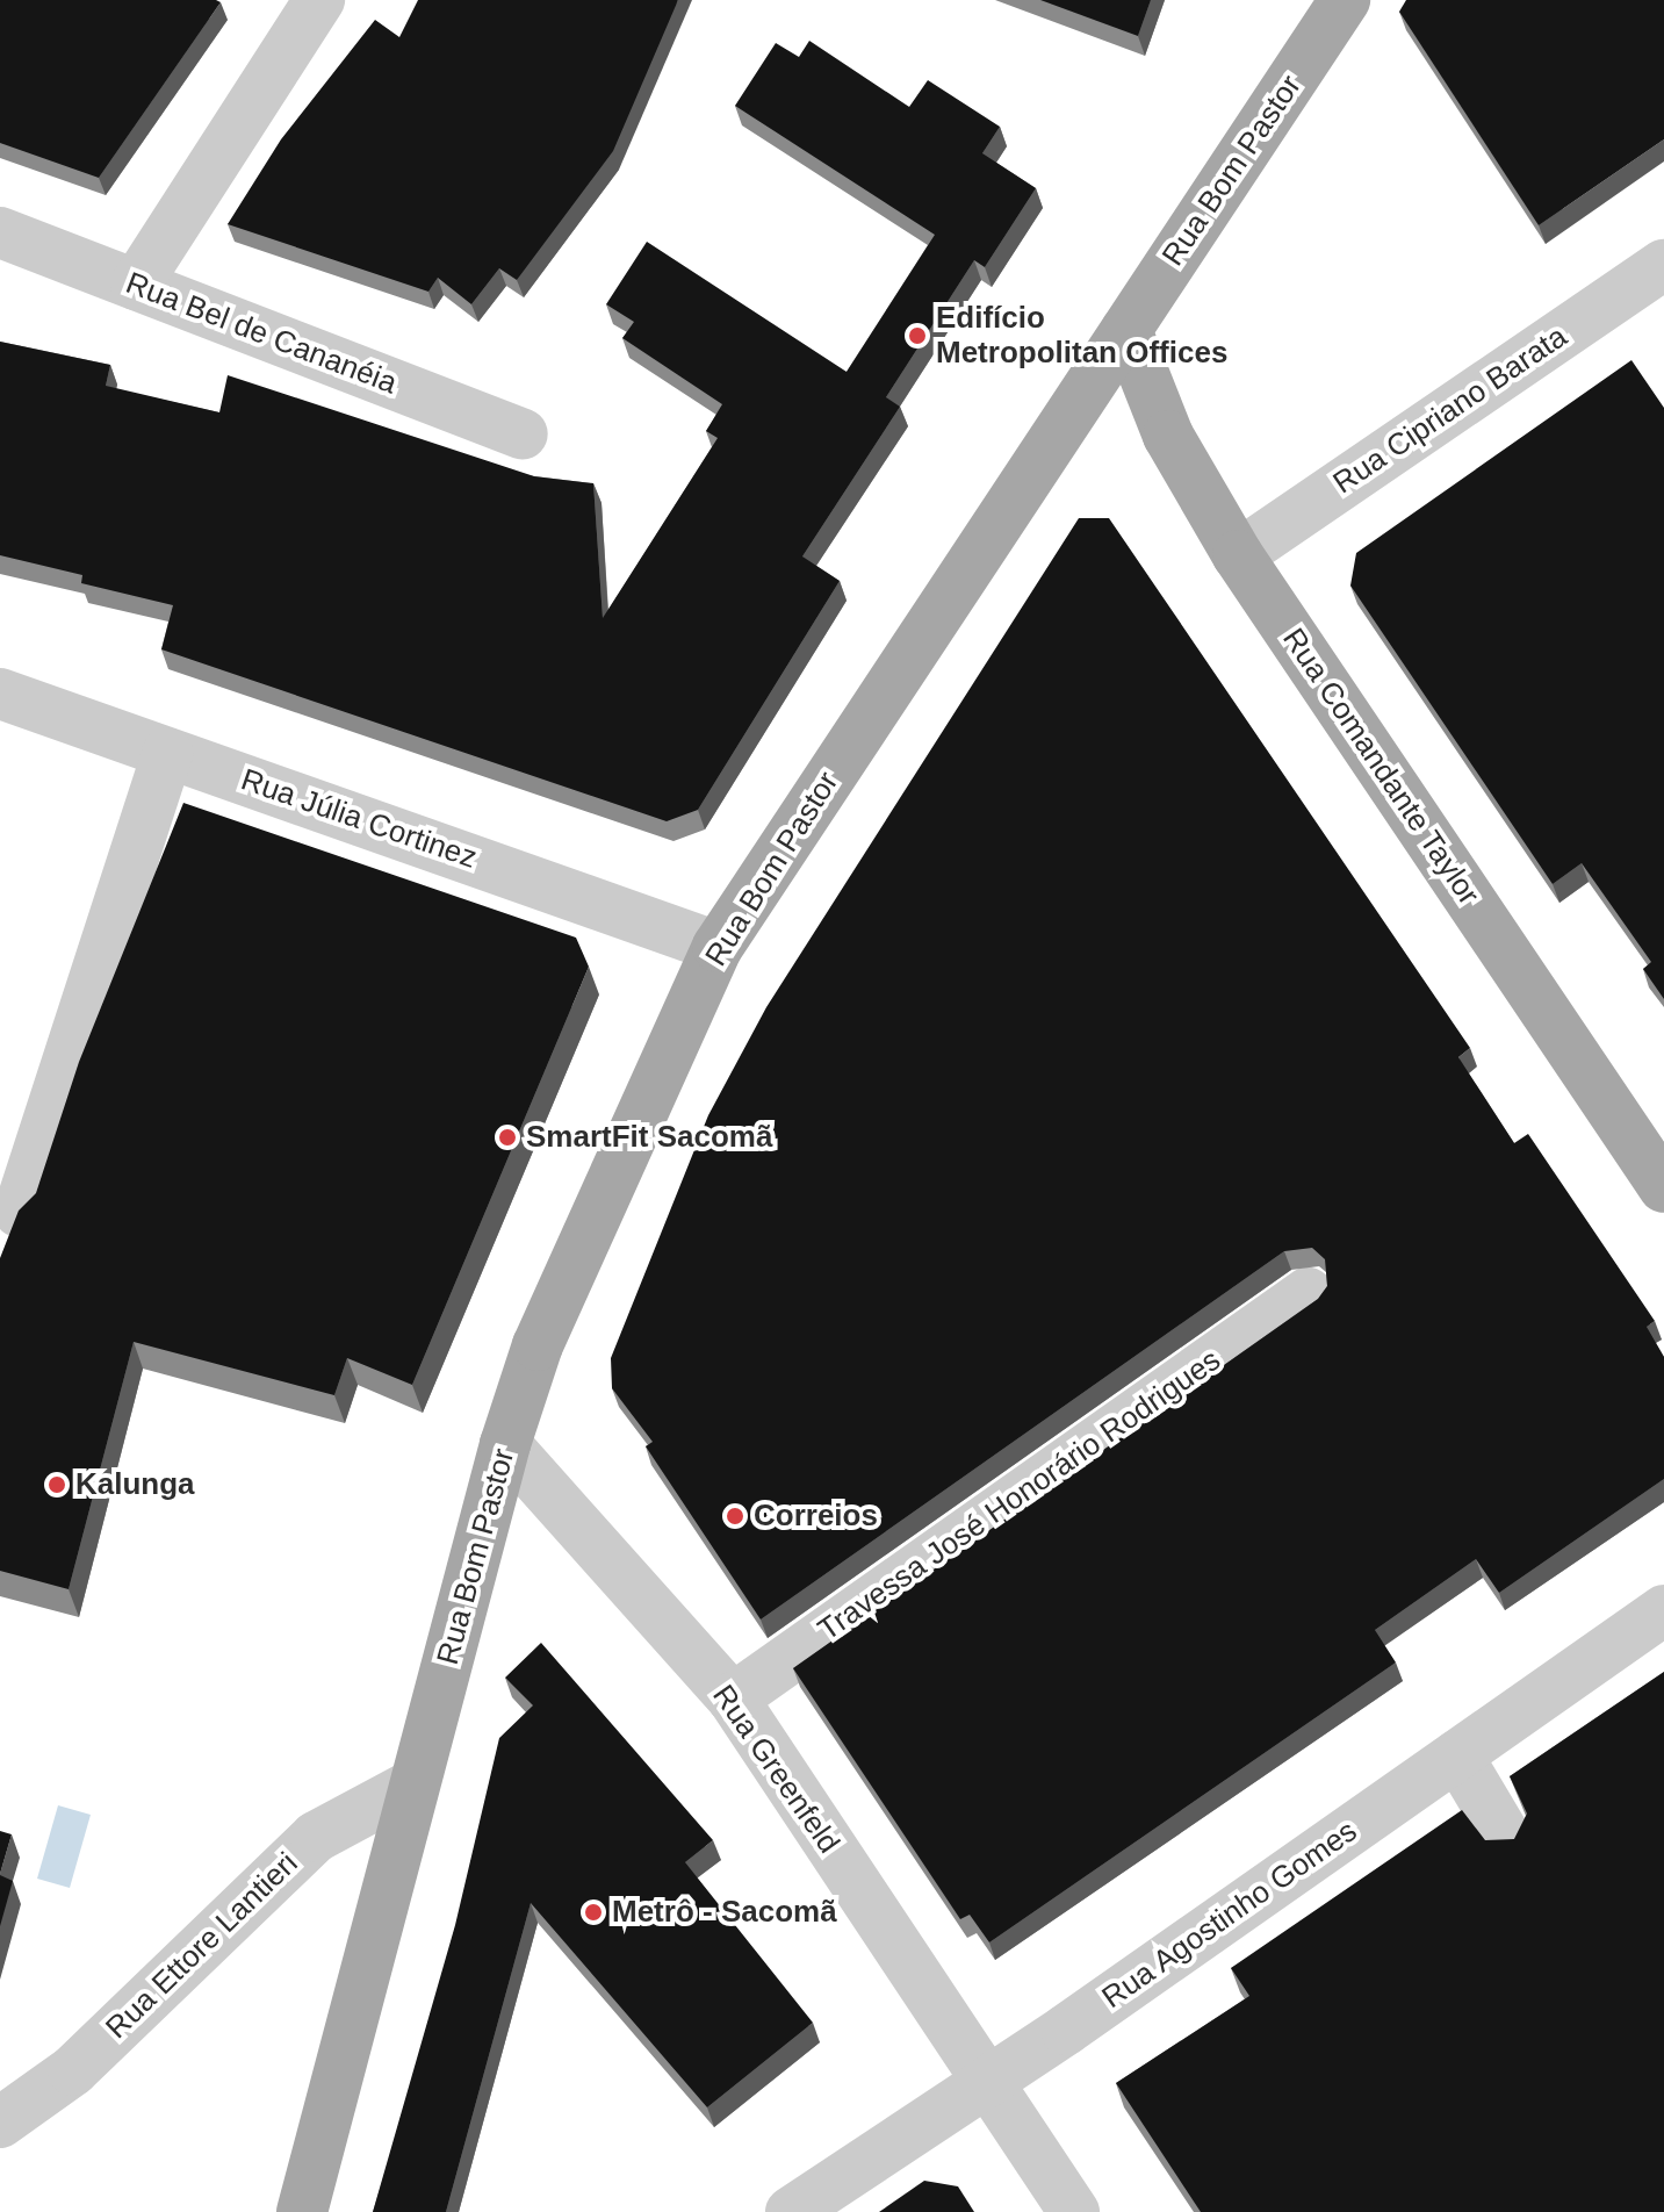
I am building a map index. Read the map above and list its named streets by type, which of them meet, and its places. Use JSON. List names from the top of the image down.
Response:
{
  "streets": {
    "main road": ["Rua Bom Pastor", "Rua Comandante Taylor"],
    "street": [
      "Rua Bel de Cananéia",
      "Rua Cipriano Barata",
      "Rua Júlia Cortinez",
      "Travessa José Honorário Rodrigues",
      "Rua Greenfeld",
      "Rua Agostinho Gomes",
      "Rua Ettore Lantieri"
    ]
  },
  "crossings": [
    ["Rua Bom Pastor", "Rua Comandante Taylor"],
    ["Rua Bom Pastor", "Rua Júlia Cortinez"],
    ["Rua Bom Pastor", "Rua Greenfeld"],
    ["Rua Bom Pastor", "Rua Ettore Lantieri"],
    ["Rua Cipriano Barata", "Rua Comandante Taylor"],
    ["Travessa José Honorário Rodrigues", "Rua Greenfeld"],
    ["Rua Greenfeld", "Rua Agostinho Gomes"]
  ],
  "places": [
    "Edifício Metropolitan Offices",
    "SmartFit Sacomã",
    "Kalunga",
    "Correios",
    "Metrô - Sacomã"
  ]
}
